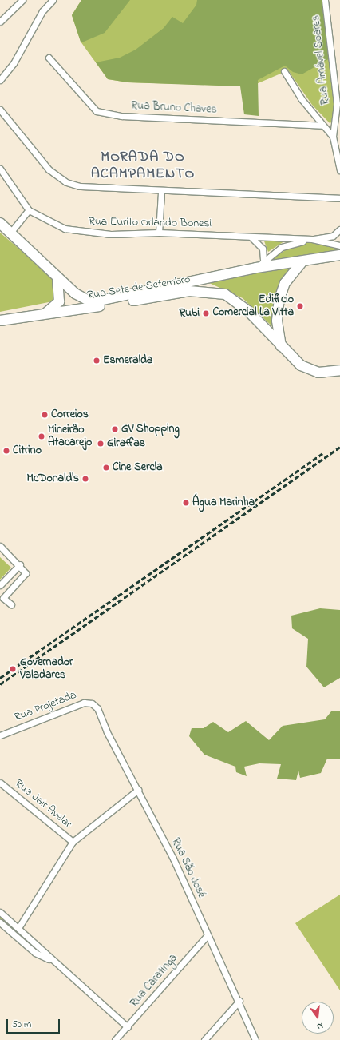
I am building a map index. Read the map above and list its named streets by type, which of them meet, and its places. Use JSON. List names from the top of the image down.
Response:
{
  "streets": {
    "main road": ["Rua Sete de Setembro"],
    "street": [
      "Rua Amável Soares",
      "Rua Bruno Chaves",
      "Rua Eurito Orlando Bonesi",
      "Rua Projetada",
      "Rua Jair Avelar",
      "Rua São José",
      "Rua Caratinga"
    ]
  },
  "crossings": [
    ["Rua Amável Soares", "Rua Bruno Chaves"],
    ["Rua Eurito Orlando Bonesi", "Rua Sete de Setembro"],
    ["Rua Projetada", "Rua São José"],
    ["Rua São José", "Rua Caratinga"]
  ],
  "districts": ["MORADA DO ACAMPAMENTO"],
  "places": [
    "Edificio Comercial La Vitta",
    "Rubi",
    "Esmeralda",
    "Correios",
    "GV Shopping",
    "Mineirão Atacarejo",
    "Giraffas",
    "Citrino",
    "Cine Sercla",
    "McDonald's",
    "Água Marinha",
    "Governador Valadares"
  ],
  "scale_bar": "50 m",
  "north": "bottom"
}
